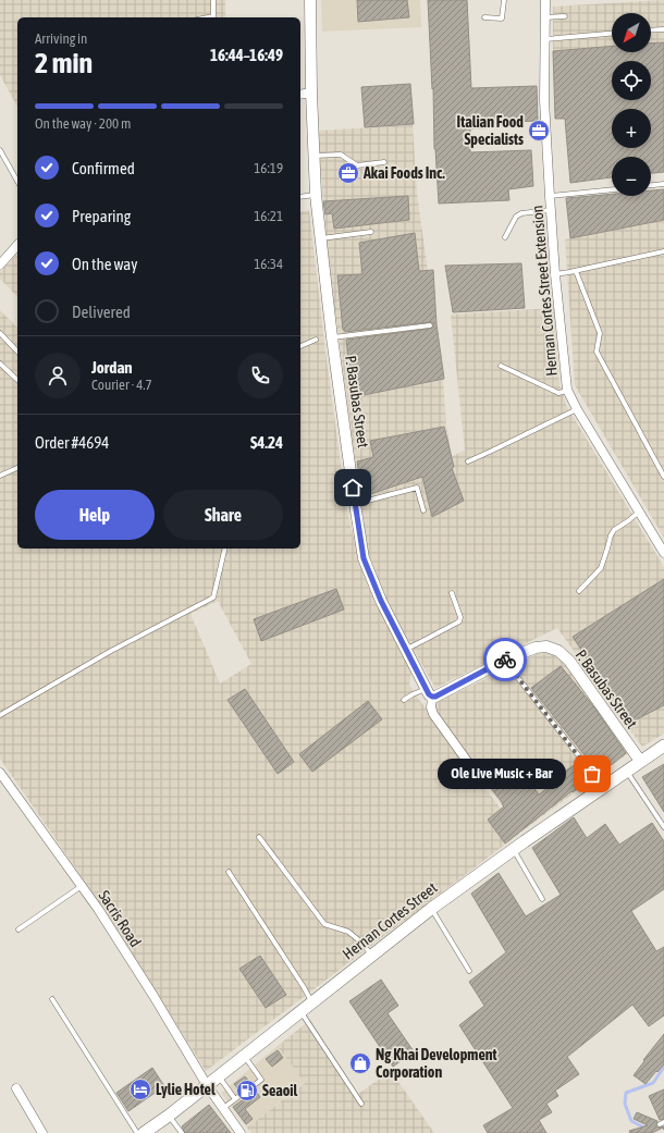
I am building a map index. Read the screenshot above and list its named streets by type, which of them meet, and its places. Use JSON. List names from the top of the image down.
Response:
{
  "streets": {
    "main road": ["Hernan Cortes Street"],
    "street": ["Hernan Cortes Street Extension", "P. Basubas Street", "Sacris Road"]
  },
  "crossings": [
    ["P. Basubas Street", "Hernan Cortes Street"],
    ["Sacris Road", "Hernan Cortes Street"]
  ],
  "places": {
    "office": ["Italian Food Specialists", "Akai Foods Inc."],
    "other": ["Ole Live Music + Bar"],
    "shop": ["Ng Khai Development Corporation"],
    "hotel": ["Lylie Hotel"],
    "fuel station": ["Seaoil"]
  },
  "north": "bottom left",
  "page": {
    "map_buttons": ["+", "−"],
    "heading": ["2 min", "Arriving in", "16:44–16:49"],
    "panel": [
      "Jordan",
      "Courier · 4.7",
      "Order #4694",
      "$4.24"
    ],
    "bar": "On the way · 200 m",
    "list": [
      ["Confirmed", "16:19"],
      ["Preparing", "16:21"],
      ["On the way", "16:34"],
      "Delivered"
    ],
    "buttons": ["Help", "Share"],
    "bubble": "Ole Live Music + Bar"
  }
}
